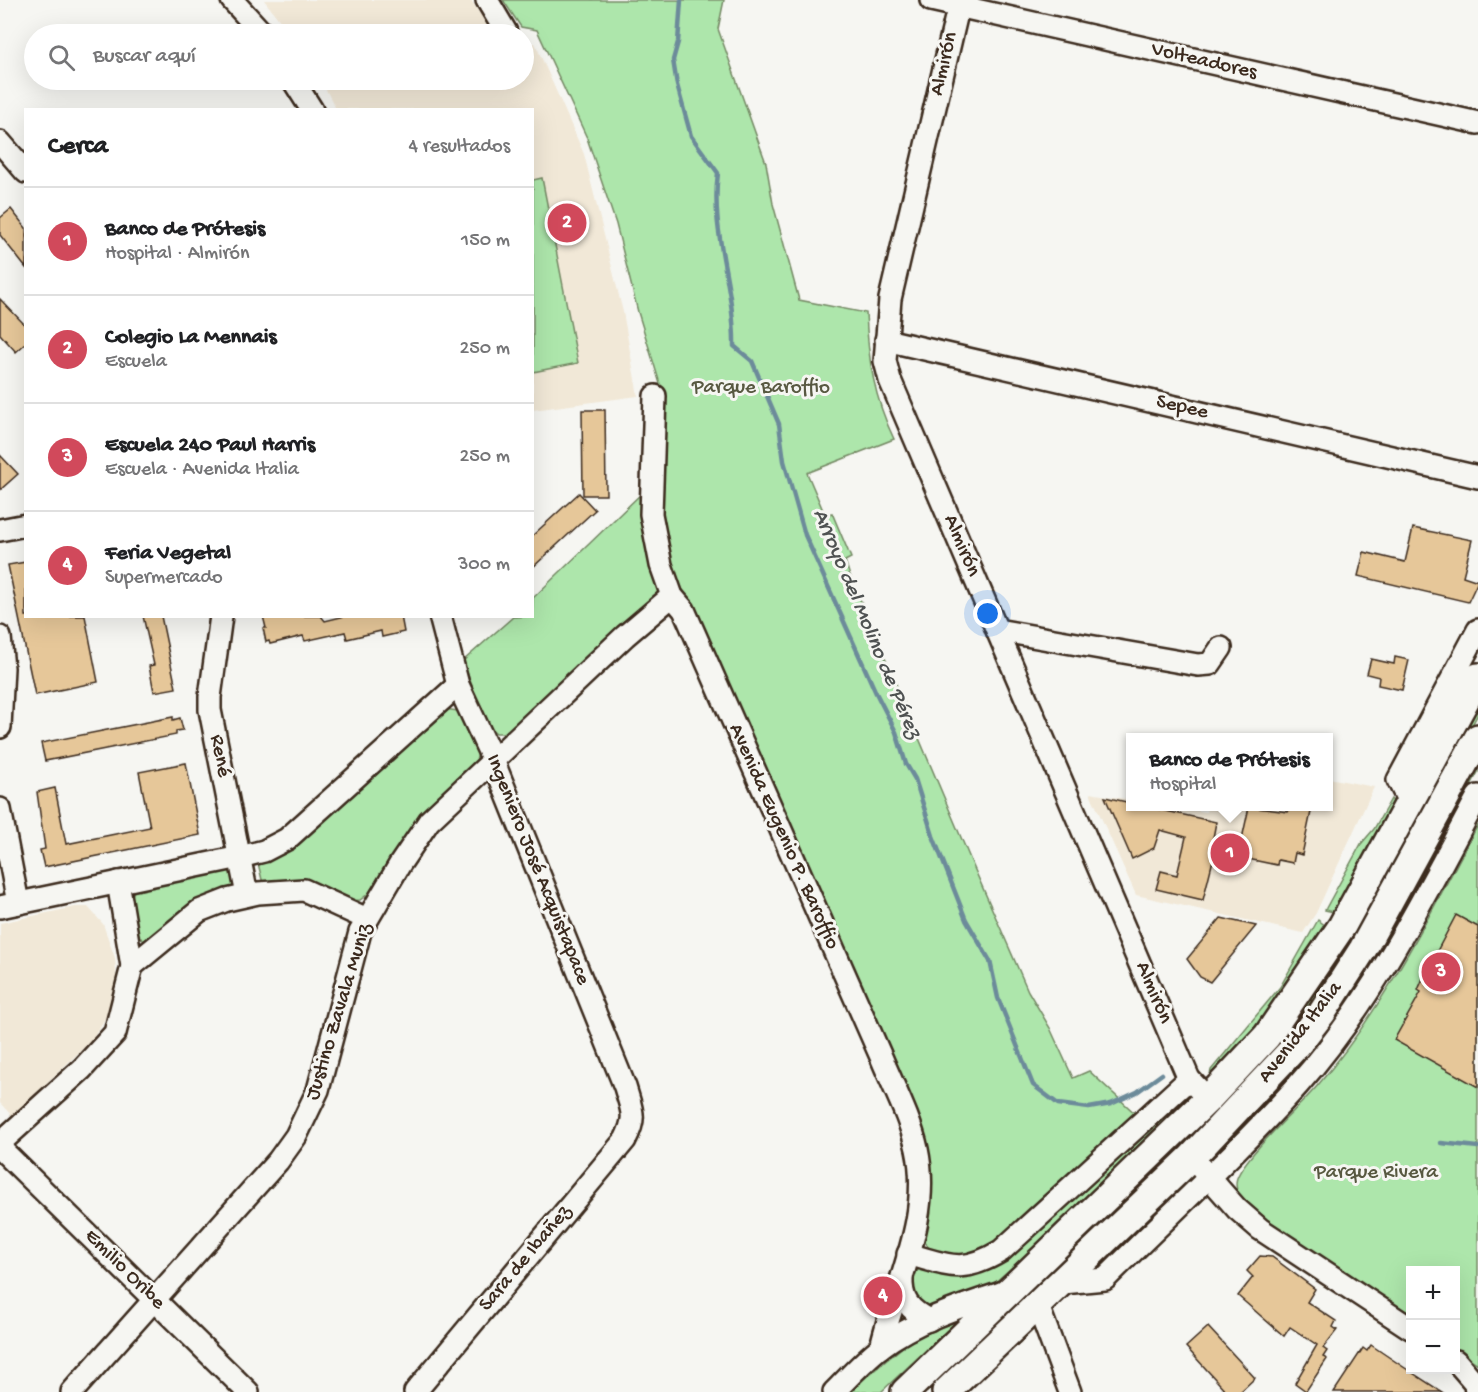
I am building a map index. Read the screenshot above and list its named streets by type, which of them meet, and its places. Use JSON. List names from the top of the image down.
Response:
{
  "streets": {
    "main road": ["Avenida Italia"],
    "street": [
      "Volteadores",
      "Almirón",
      "Sepee",
      "René",
      "Avenida Eugenio P. Baroffio",
      "Ingeniero José Acquistapace",
      "Justino Zavala Muniz",
      "Sara de Ibañez",
      "Emilio Oribe"
    ]
  },
  "crossings": [
    ["Volteadores", "Almirón"],
    ["Almirón", "Sepee"],
    ["Almirón", "Avenida Italia"],
    ["Avenida Eugenio P. Baroffio", "Justino Zavala Muniz"],
    ["Avenida Eugenio P. Baroffio", "Avenida Italia"],
    ["Ingeniero José Acquistapace", "Justino Zavala Muniz"],
    ["Ingeniero José Acquistapace", "Sara de Ibañez"],
    ["Justino Zavala Muniz", "Emilio Oribe"]
  ],
  "water": ["Arroyo del Molino de Pérez"],
  "parks": ["Parque Baroffio", "Parque Rivera"],
  "page": {
    "search": "Buscar aquí",
    "heading": ["Cerca", "4 resultados"],
    "list": [
      {
        "mark": "1",
        "name": "Banco de Prótesis",
        "note": "Hospital · Almirón",
        "value": "150 m"
      },
      {
        "mark": "2",
        "name": "Colegio La Mennais",
        "note": "Escuela",
        "value": "250 m"
      },
      {
        "mark": "3",
        "name": "Escuela 240 Paul Harris",
        "note": "Escuela · Avenida Italia",
        "value": "250 m"
      },
      {
        "mark": "4",
        "name": "Feria Vegetal",
        "note": "Supermercado",
        "value": "300 m"
      }
    ],
    "pins": [
      "2",
      "1",
      "3",
      "4"
    ],
    "popup": ["Banco de Prótesis", "Hospital"],
    "map_buttons": ["+", "−"]
  }
}
